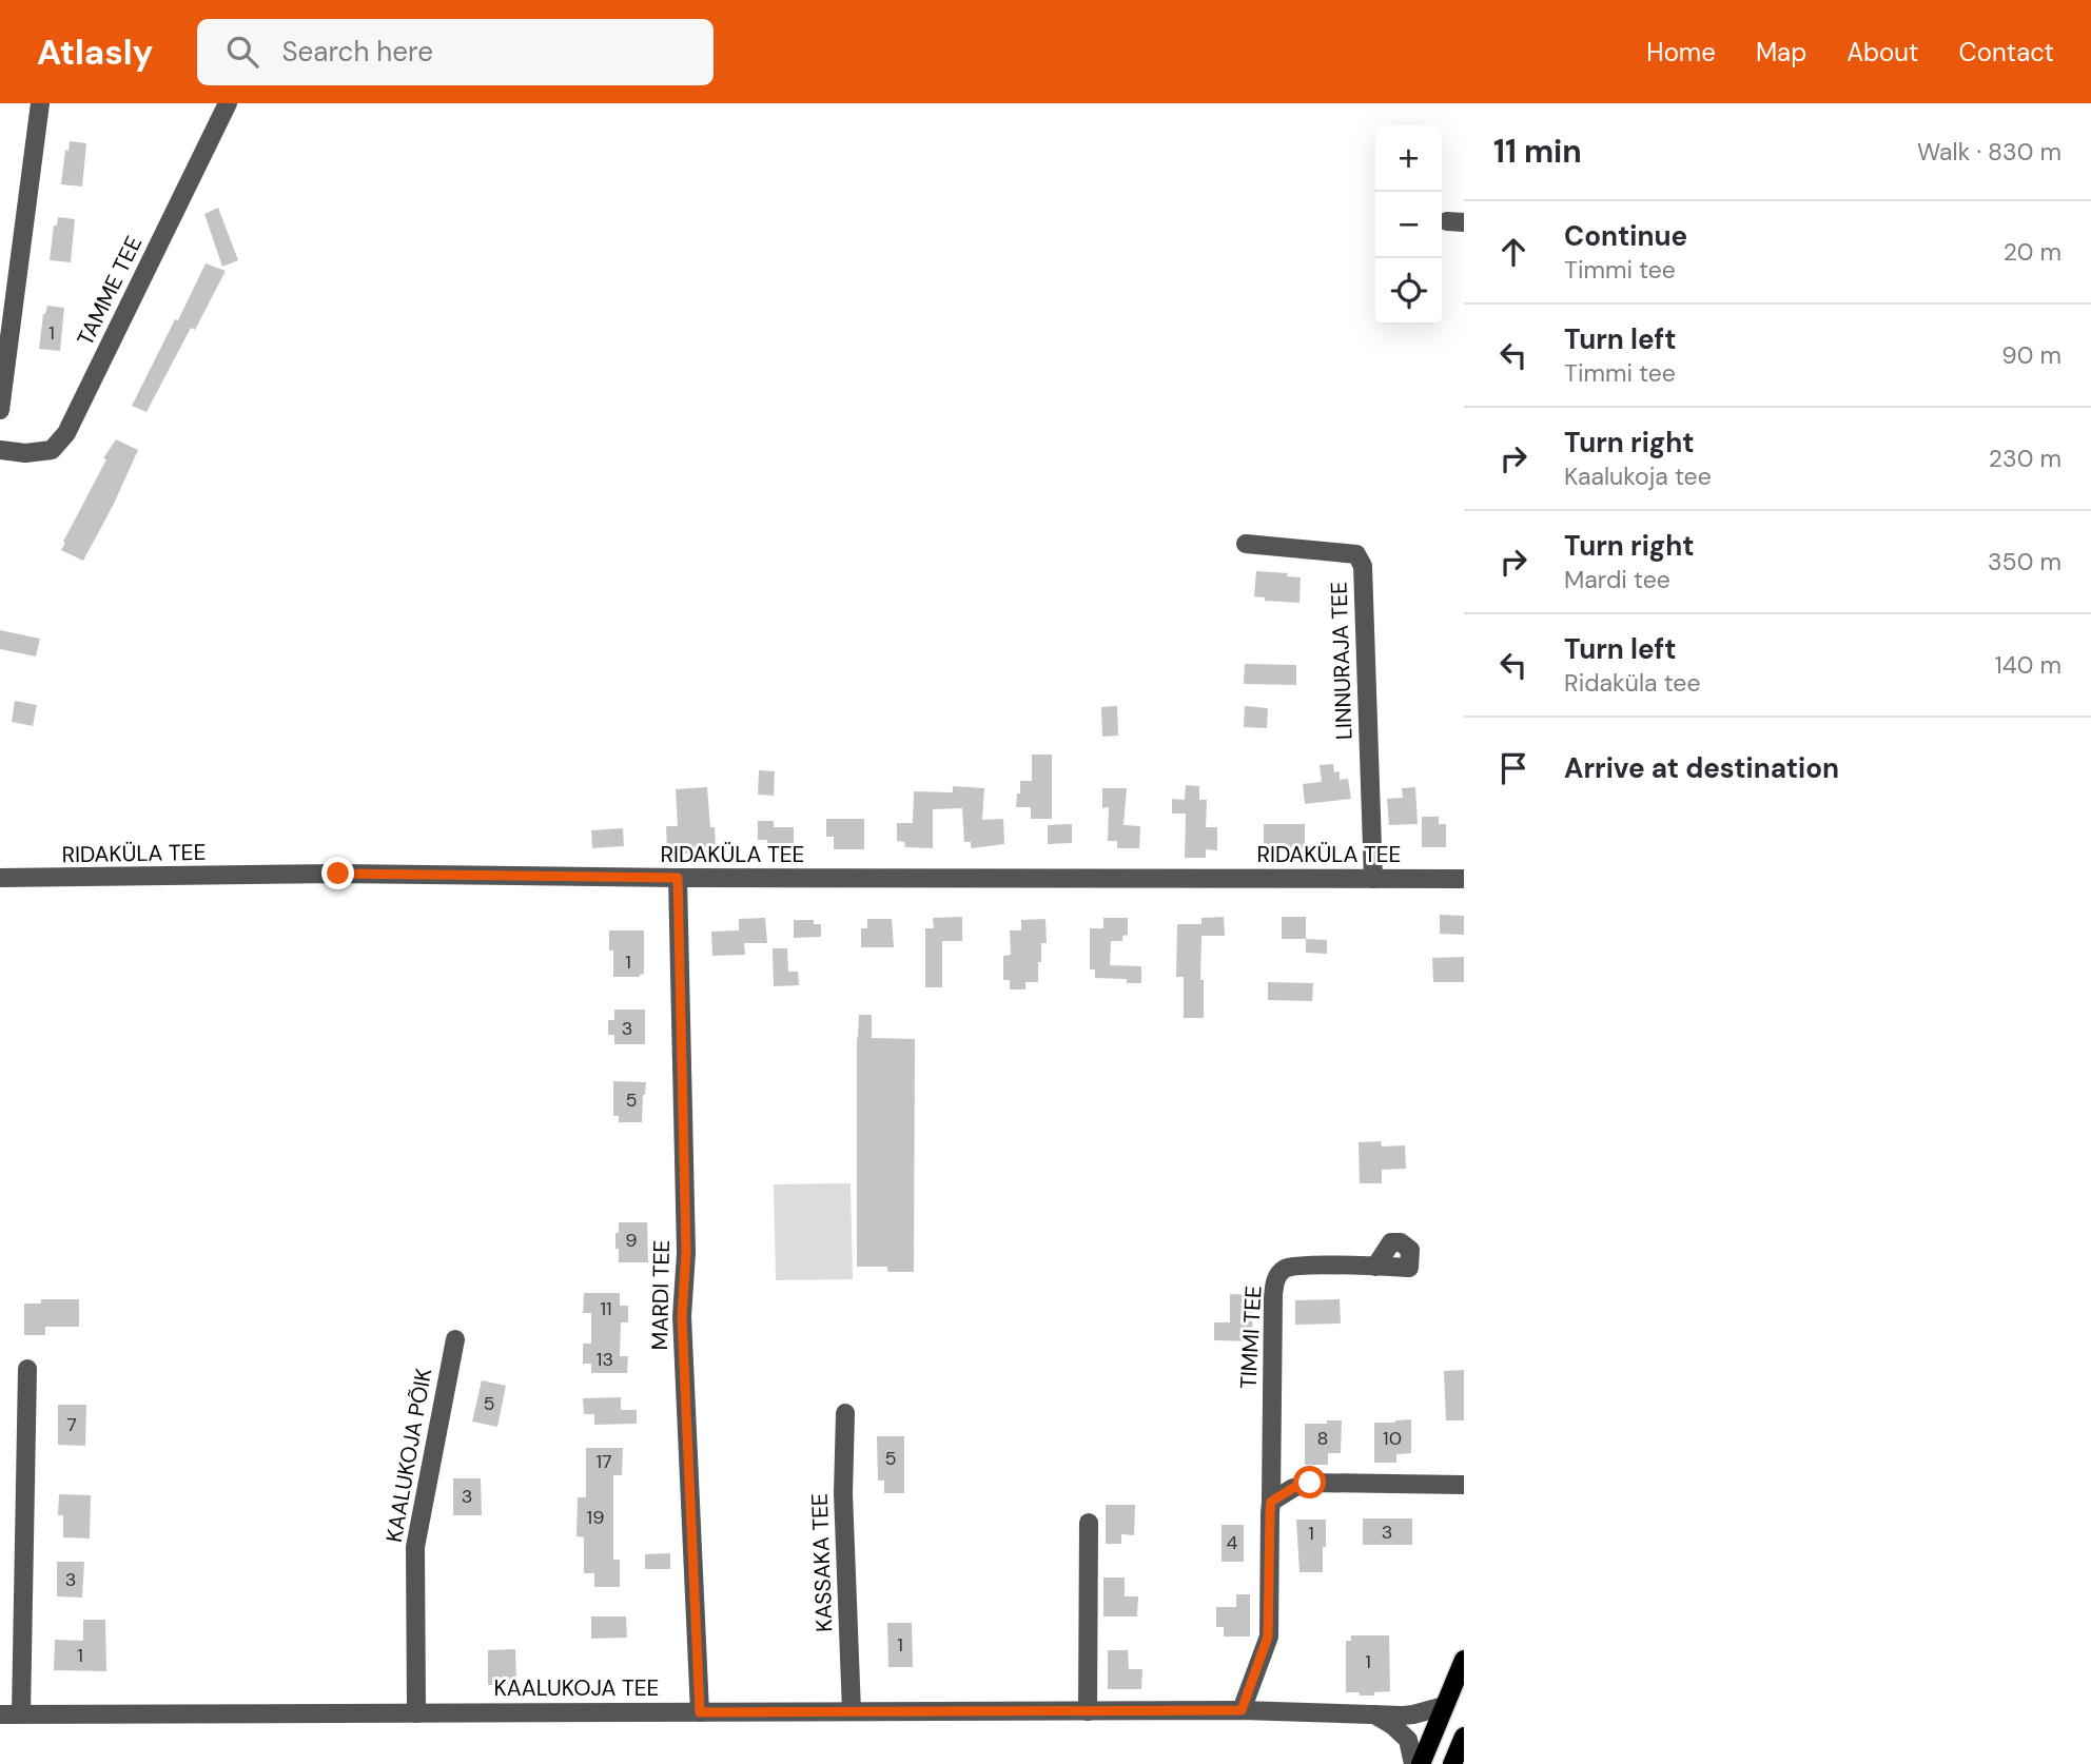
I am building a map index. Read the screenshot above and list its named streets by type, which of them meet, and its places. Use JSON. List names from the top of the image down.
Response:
{
  "streets": {
    "street": [
      "TAMME TEE",
      "LINNURAJA TEE",
      "RIDAKÜLA TEE",
      "MARDI TEE",
      "TIMMI TEE",
      "KAALUKOJA PÕIK",
      "KASSAKA TEE",
      "KAALUKOJA TEE"
    ]
  },
  "crossings": [
    ["LINNURAJA TEE", "RIDAKÜLA TEE"],
    ["RIDAKÜLA TEE", "MARDI TEE"],
    ["MARDI TEE", "KAALUKOJA TEE"],
    ["TIMMI TEE", "KAALUKOJA TEE"],
    ["KAALUKOJA PÕIK", "KAALUKOJA TEE"],
    ["KASSAKA TEE", "KAALUKOJA TEE"]
  ],
  "house_numbers": [
    "1",
    "1",
    "3",
    "5",
    "9",
    "11",
    "13",
    "5",
    "7",
    "8",
    "10",
    "5",
    "17",
    "3",
    "19",
    "3",
    "1",
    "4",
    "3",
    "1",
    "1",
    "1"
  ],
  "page": {
    "header": "Atlasly",
    "search": "Search here",
    "nav": [
      "Home",
      "Map",
      "About",
      "Contact"
    ],
    "heading": ["11 min", "Walk · 830 m"],
    "map_buttons": ["+", "−"],
    "list": [
      ["Continue", "Timmi tee", "20 m"],
      ["Turn left", "Timmi tee", "90 m"],
      ["Turn right", "Kaalukoja tee", "230 m"],
      ["Turn right", "Mardi tee", "350 m"],
      ["Turn left", "Ridaküla tee", "140 m"],
      "Arrive at destination"
    ]
  }
}
